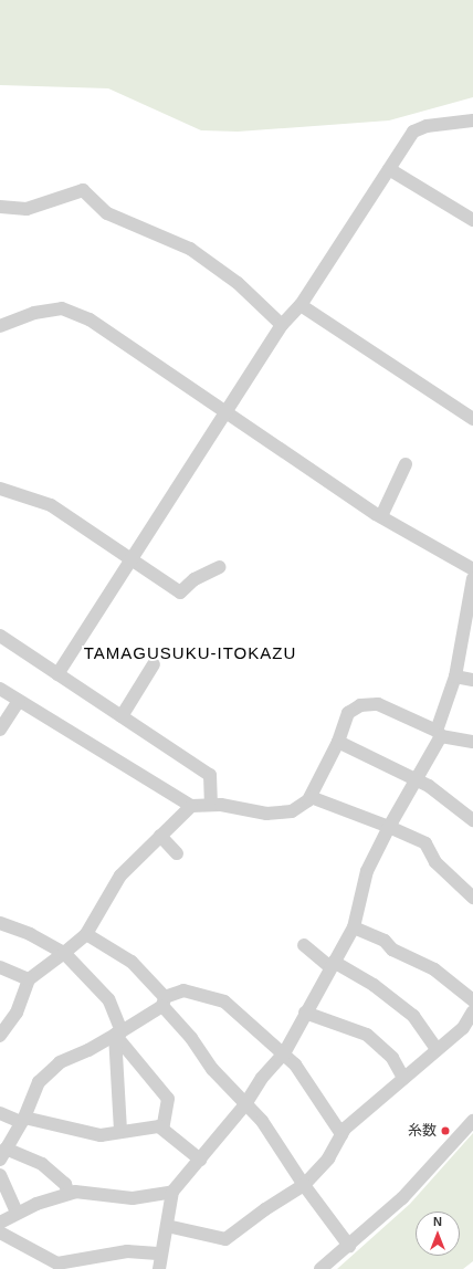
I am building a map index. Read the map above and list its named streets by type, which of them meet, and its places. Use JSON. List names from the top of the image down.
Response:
{
  "districts": ["TAMAGUSUKU-ITOKAZU"],
  "places": ["糸数"],
  "north": "top"
}
